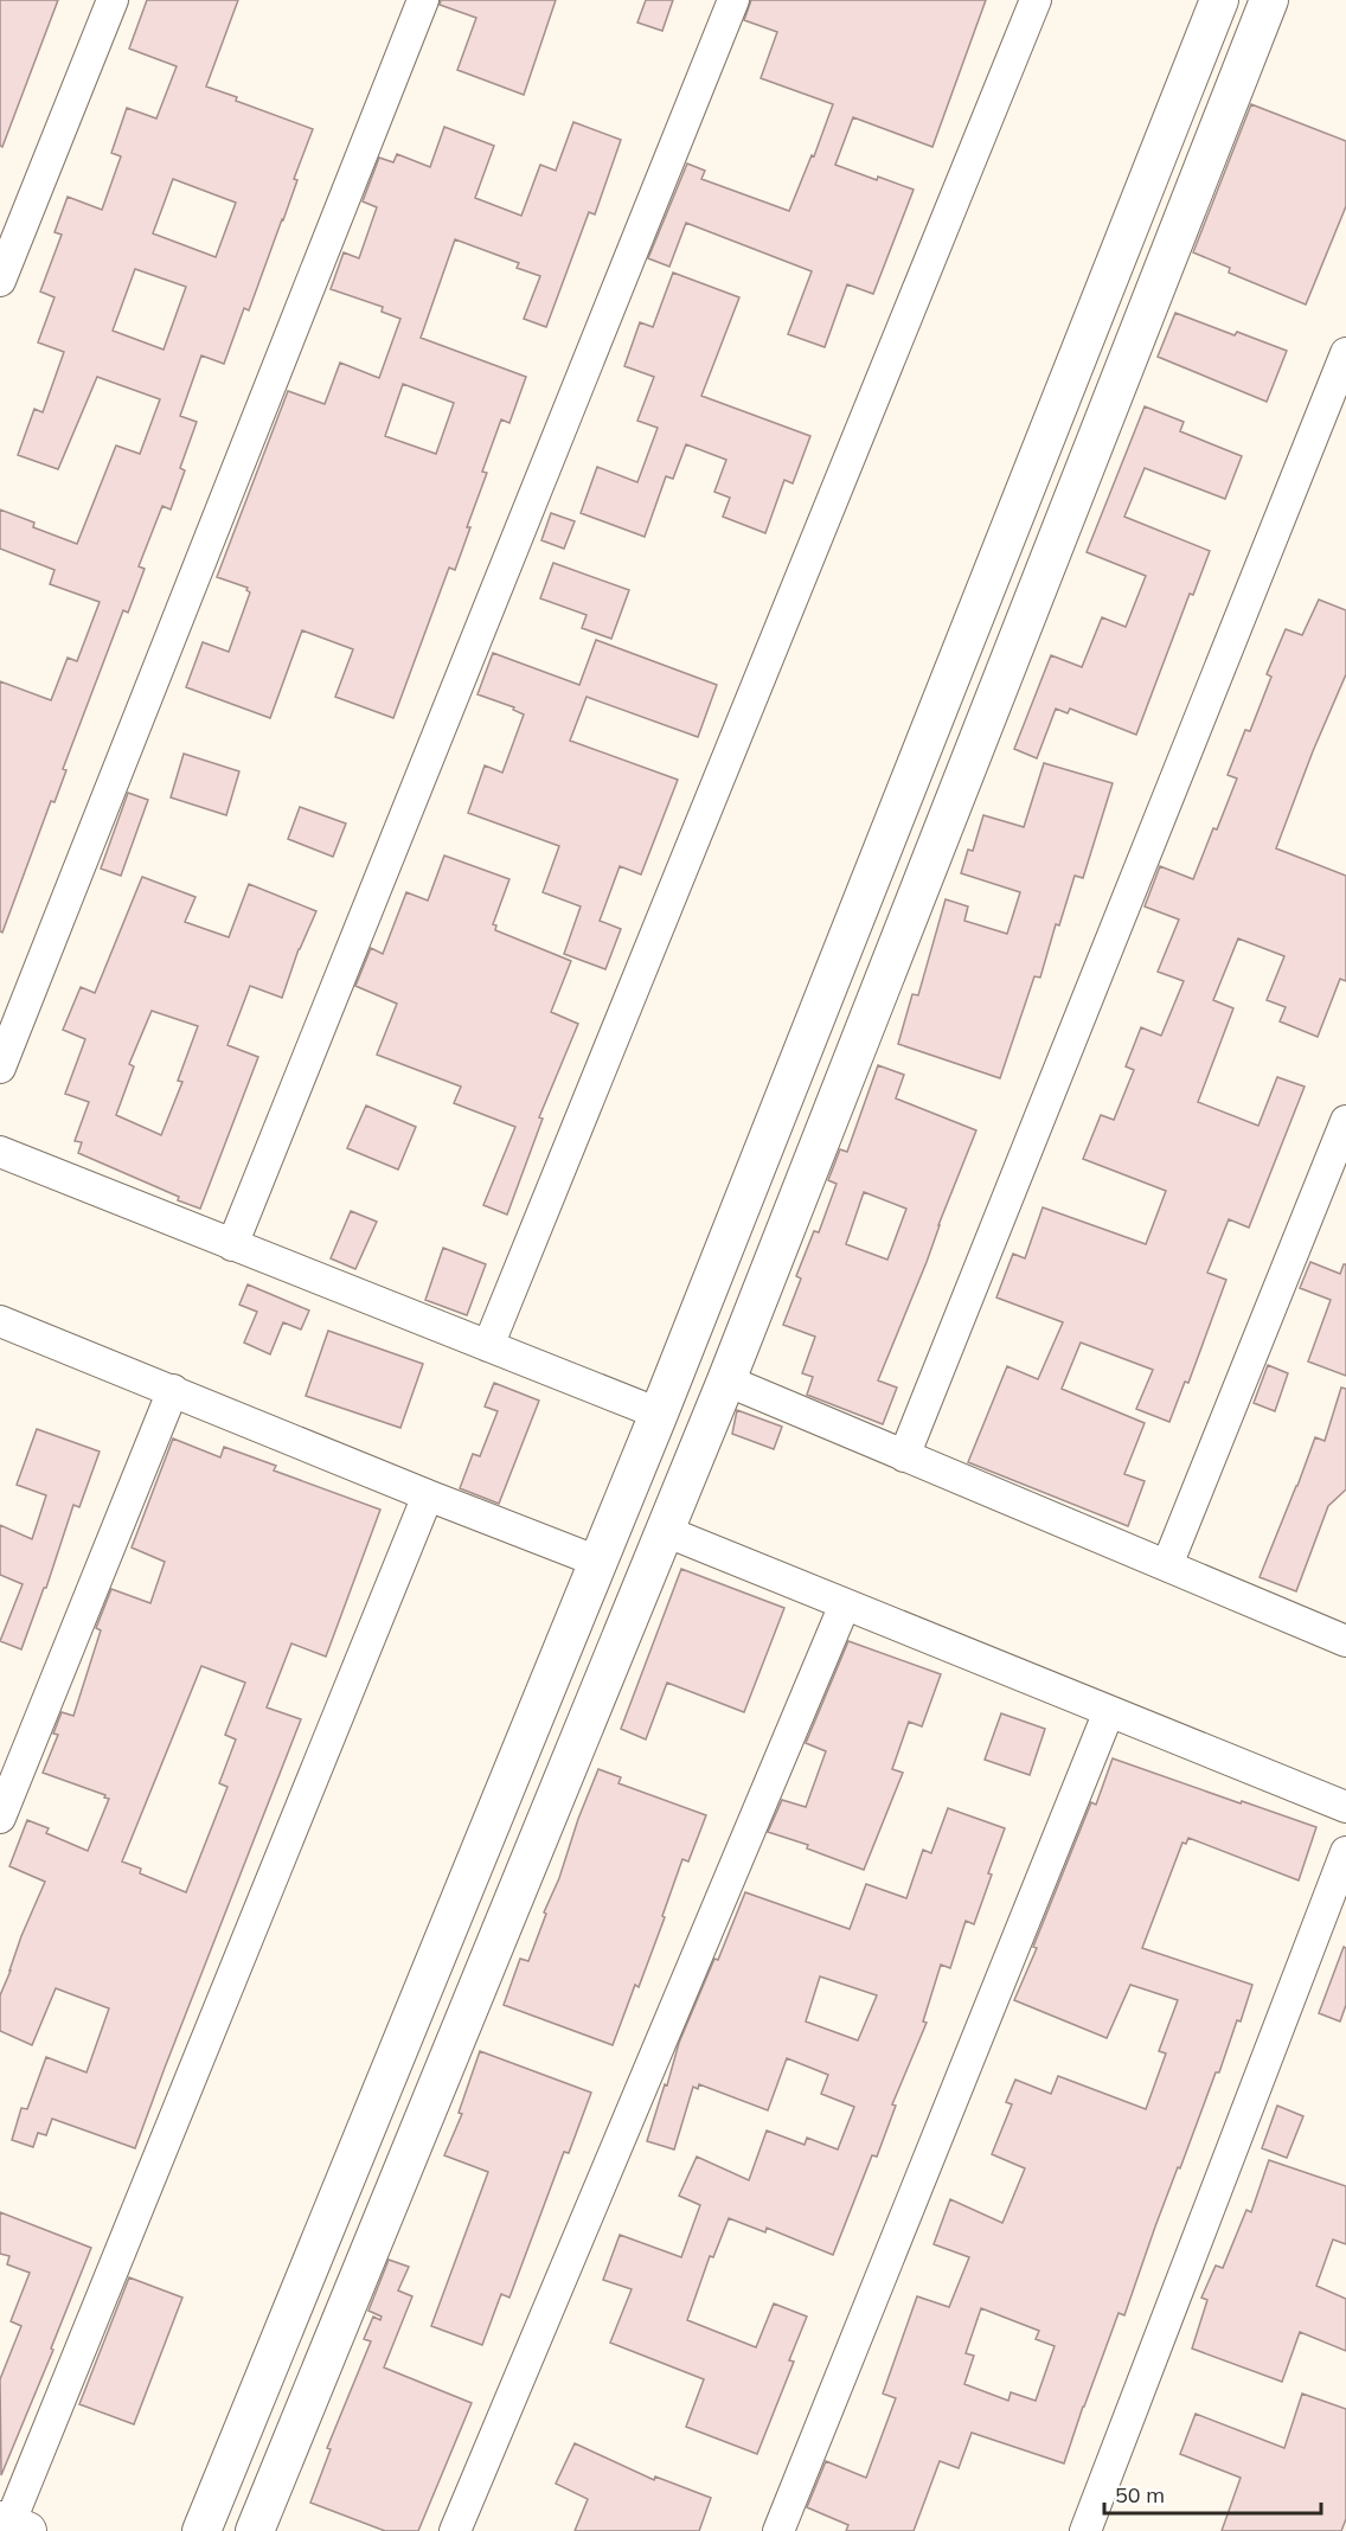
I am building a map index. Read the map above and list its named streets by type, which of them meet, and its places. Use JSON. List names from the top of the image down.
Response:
{
  "scale_bar": "50 m"
}
